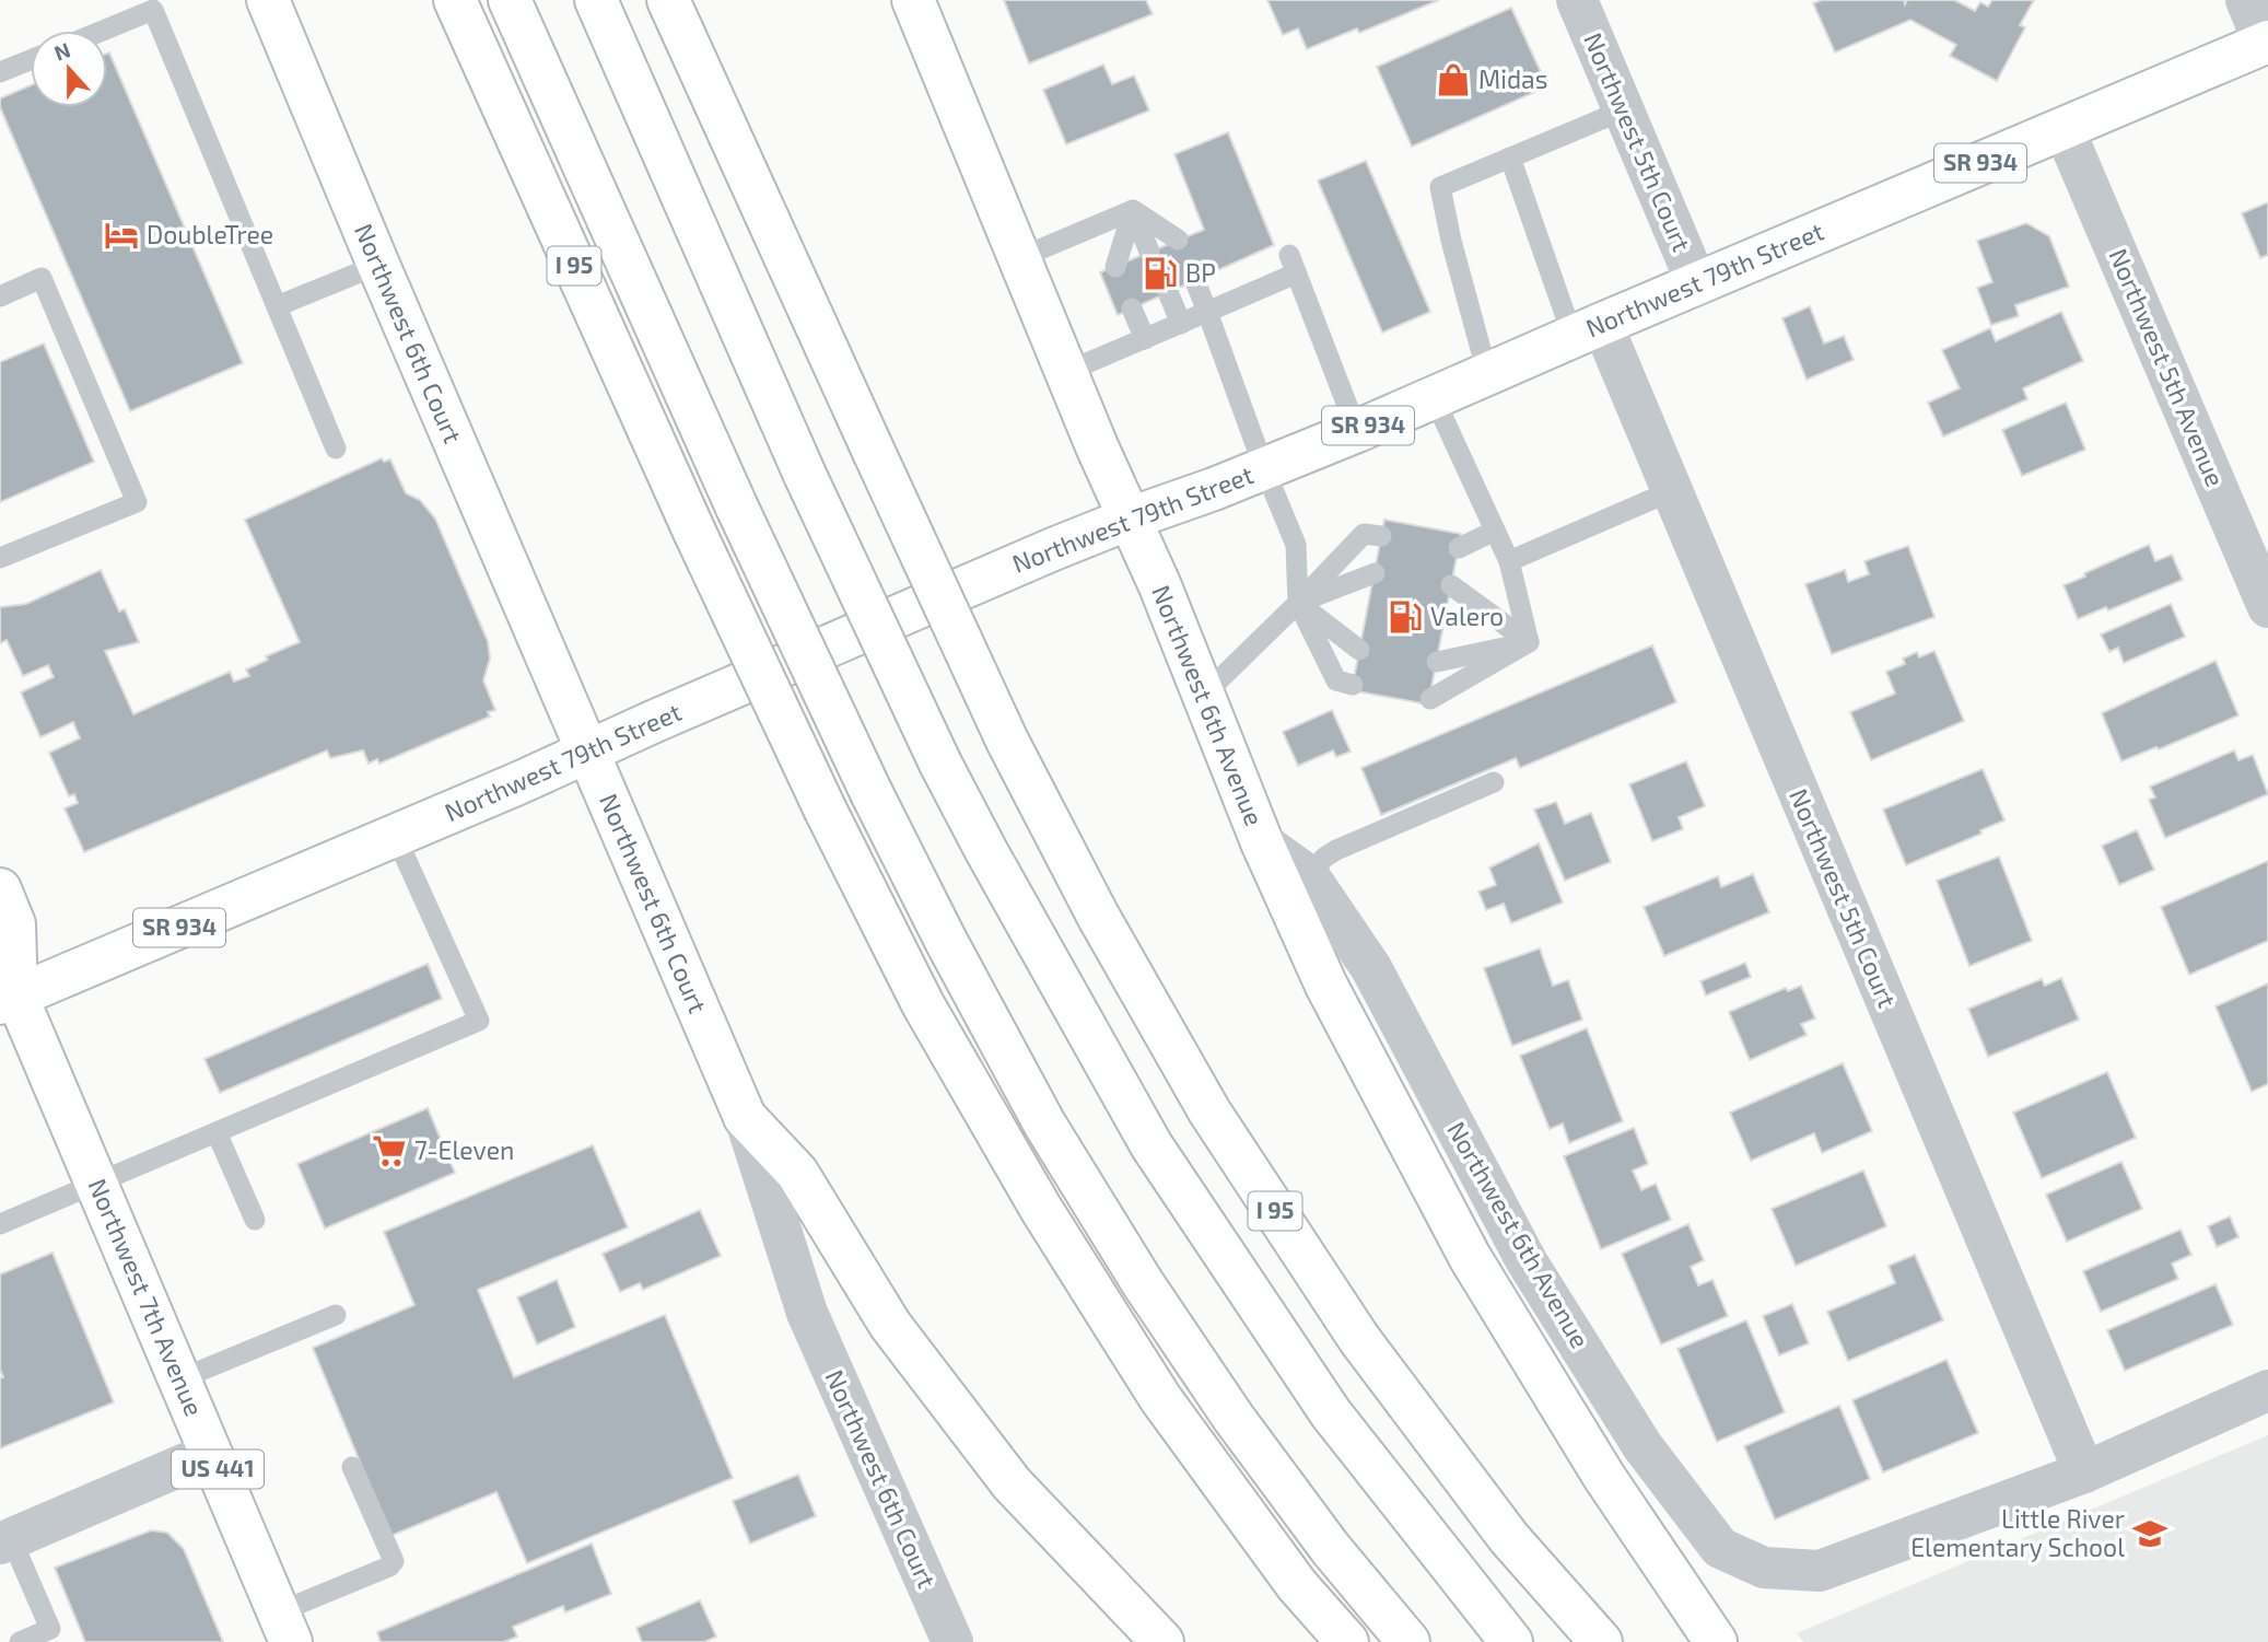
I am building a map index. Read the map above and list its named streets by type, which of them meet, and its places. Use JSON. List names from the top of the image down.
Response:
{
  "streets": {
    "main road": [
      "SR 934",
      "I 95",
      "Northwest 79th Street",
      "Northwest 6th Court",
      "Northwest 6th Avenue",
      "Northwest 7th Avenue",
      "US 441"
    ],
    "street": ["Northwest 5th Court", "Northwest 5th Avenue"]
  },
  "crossings": [
    ["Northwest 5th Court", "Northwest 79th Street"],
    ["Northwest 5th Court", "Northwest 6th Avenue"],
    ["Northwest 79th Street", "Northwest 6th Court"],
    ["Northwest 79th Street", "Northwest 5th Avenue"],
    ["Northwest 79th Street", "Northwest 6th Avenue"],
    ["Northwest 79th Street", "Northwest 7th Avenue"]
  ],
  "places": {
    "shop": ["Midas"],
    "hotel": ["DoubleTree"],
    "fuel station": ["BP", "Valero"],
    "supermarket": ["7-Eleven"],
    "school or university": ["Little River Elementary School"]
  },
  "north": "top"
}
